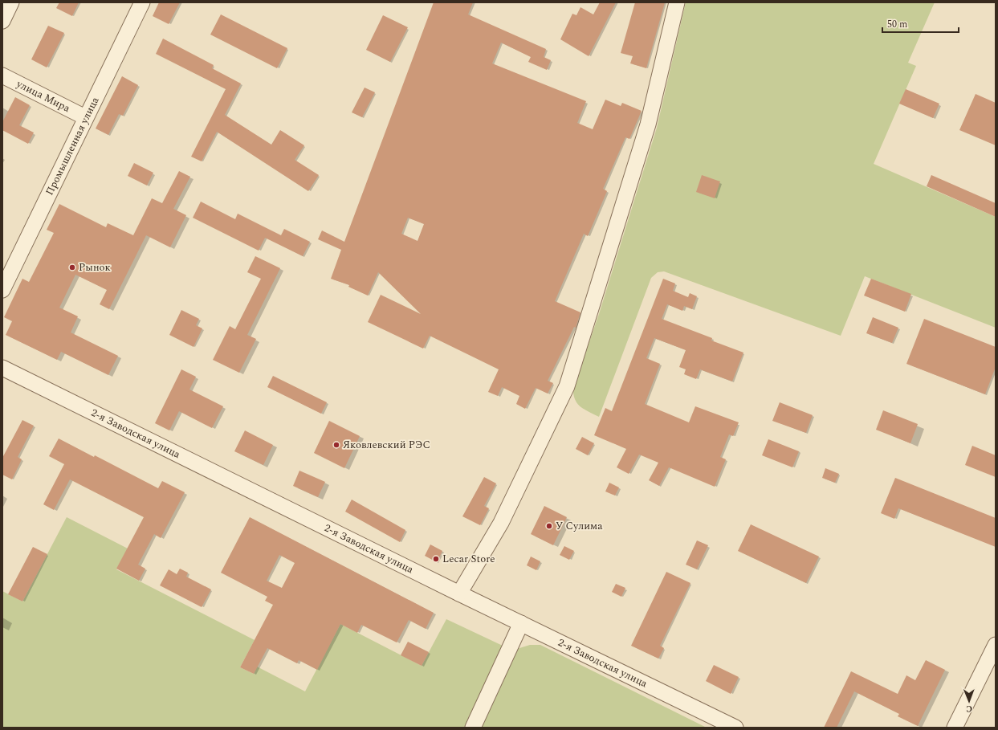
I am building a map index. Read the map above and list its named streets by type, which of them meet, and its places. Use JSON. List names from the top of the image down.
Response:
{
  "streets": {
    "street": ["улица Мира", "Промышленная улица", "2-я Заводская улица"]
  },
  "places": [
    "Рынок",
    "Яковлевский РЭС",
    "У Сулима",
    "Lecar Store"
  ],
  "scale_bar": "50 m",
  "north": "bottom"
}
